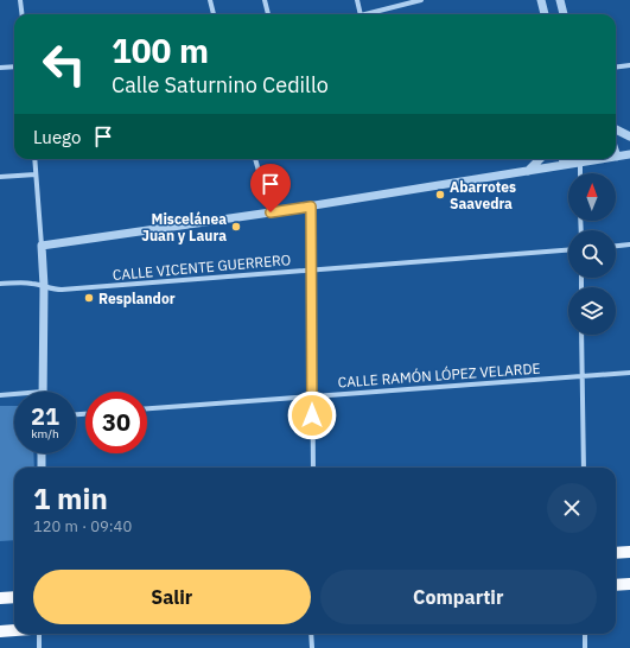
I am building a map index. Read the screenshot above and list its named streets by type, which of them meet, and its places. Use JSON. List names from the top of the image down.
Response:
{
  "streets": {
    "street": ["CALLE VICENTE GUERRERO", "CALLE RAMÓN LÓPEZ VELARDE"]
  },
  "places": ["Abarrotes Saavedra", "Miscelánea Juan y Laura", "Resplandor"],
  "north": "top",
  "page": {
    "turn": ["100 m", "Calle Saturnino Cedillo"],
    "then": "Luego",
    "speed": "21 km/h",
    "limit": "30",
    "heading": ["1 min", "120 m · 09:40"],
    "buttons": ["Salir", "Compartir"]
  }
}
